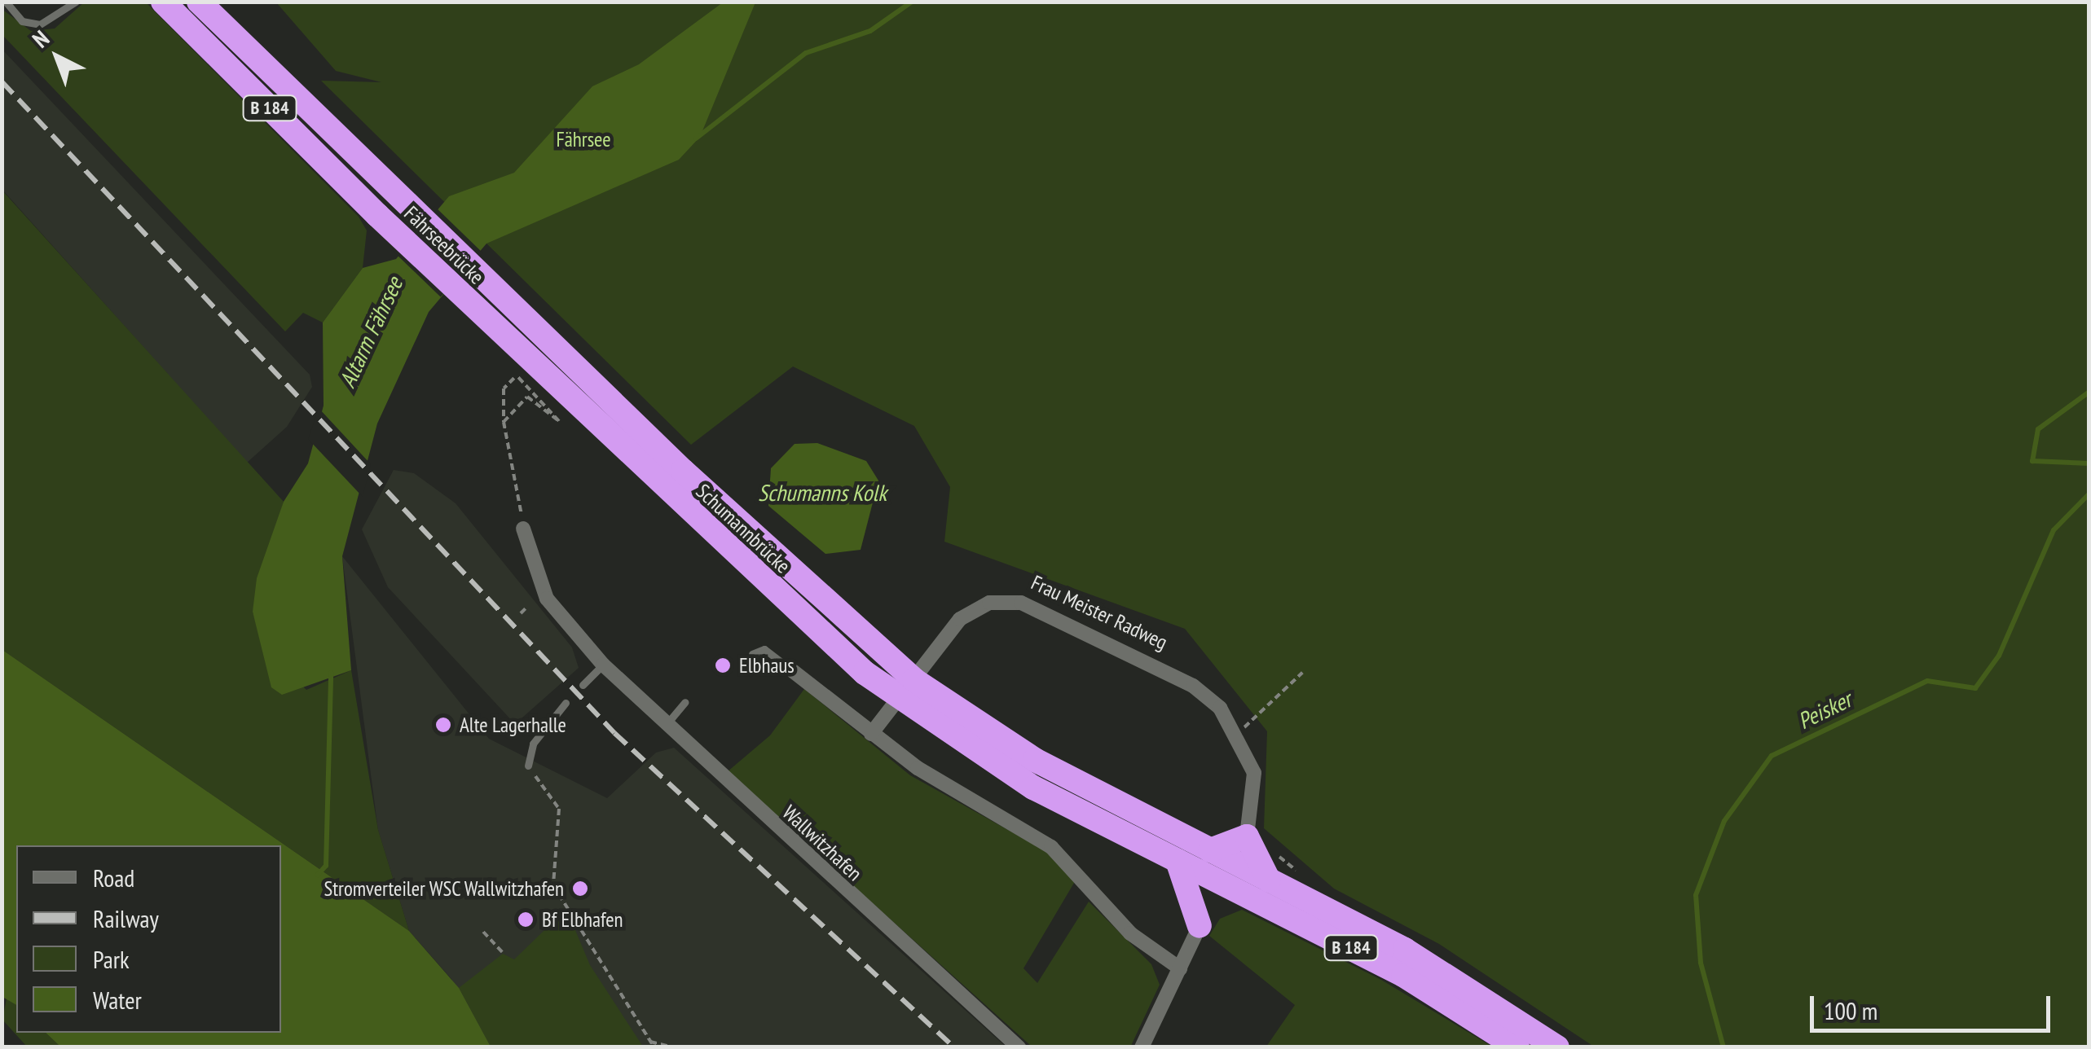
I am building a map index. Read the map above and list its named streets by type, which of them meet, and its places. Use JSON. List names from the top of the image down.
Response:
{
  "streets": {
    "highway": ["B 184", "Fährseebrücke", "Schumannbrücke"],
    "street": ["Wallwitzhafen"]
  },
  "crossings": [
    ["B 184", "Schumannbrücke"],
    ["Fährseebrücke", "Schumannbrücke"]
  ],
  "water": ["Altarm Fährsee", "Schumanns Kolk", "Peisker"],
  "parks": ["Fährsee"],
  "places": [
    "Elbhaus",
    "Alte Lagerhalle",
    "Stromverteiler WSC Wallwitzhafen",
    "Bf Elbhafen"
  ],
  "legend": [
    "Road",
    "Railway",
    "Park",
    "Water"
  ],
  "scale_bar": "100 m",
  "north": "top left"
}
